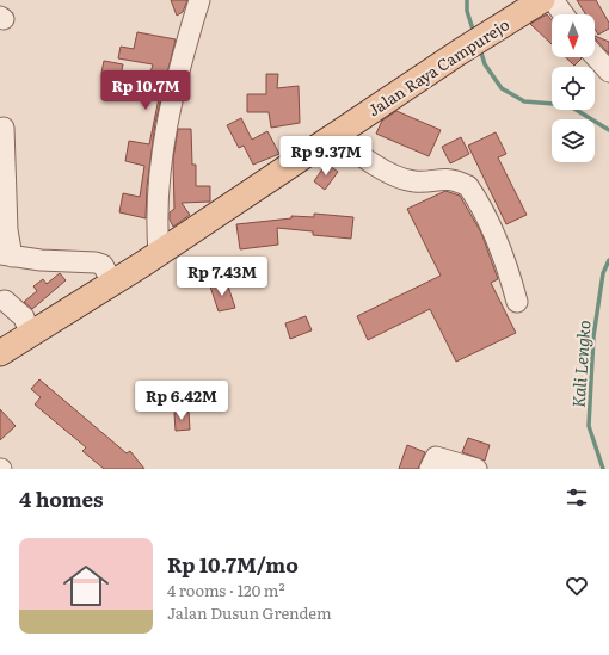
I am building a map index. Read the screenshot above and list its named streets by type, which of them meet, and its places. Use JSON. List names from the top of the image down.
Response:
{
  "streets": {
    "main road": ["Jalan Raya Campurejo"]
  },
  "water": ["Kali Lengko"],
  "north": "bottom",
  "page": {
    "price": [
      "Rp 10.7M",
      "Rp 9.37M",
      "Rp 7.43M",
      "Rp 6.42M"
    ],
    "heading": "4 homes",
    "list": [
      {
        "name": "Rp 10.7M/mo",
        "note": "4 rooms · 120 m² · Jalan Dusun Grendem"
      }
    ]
  }
}
